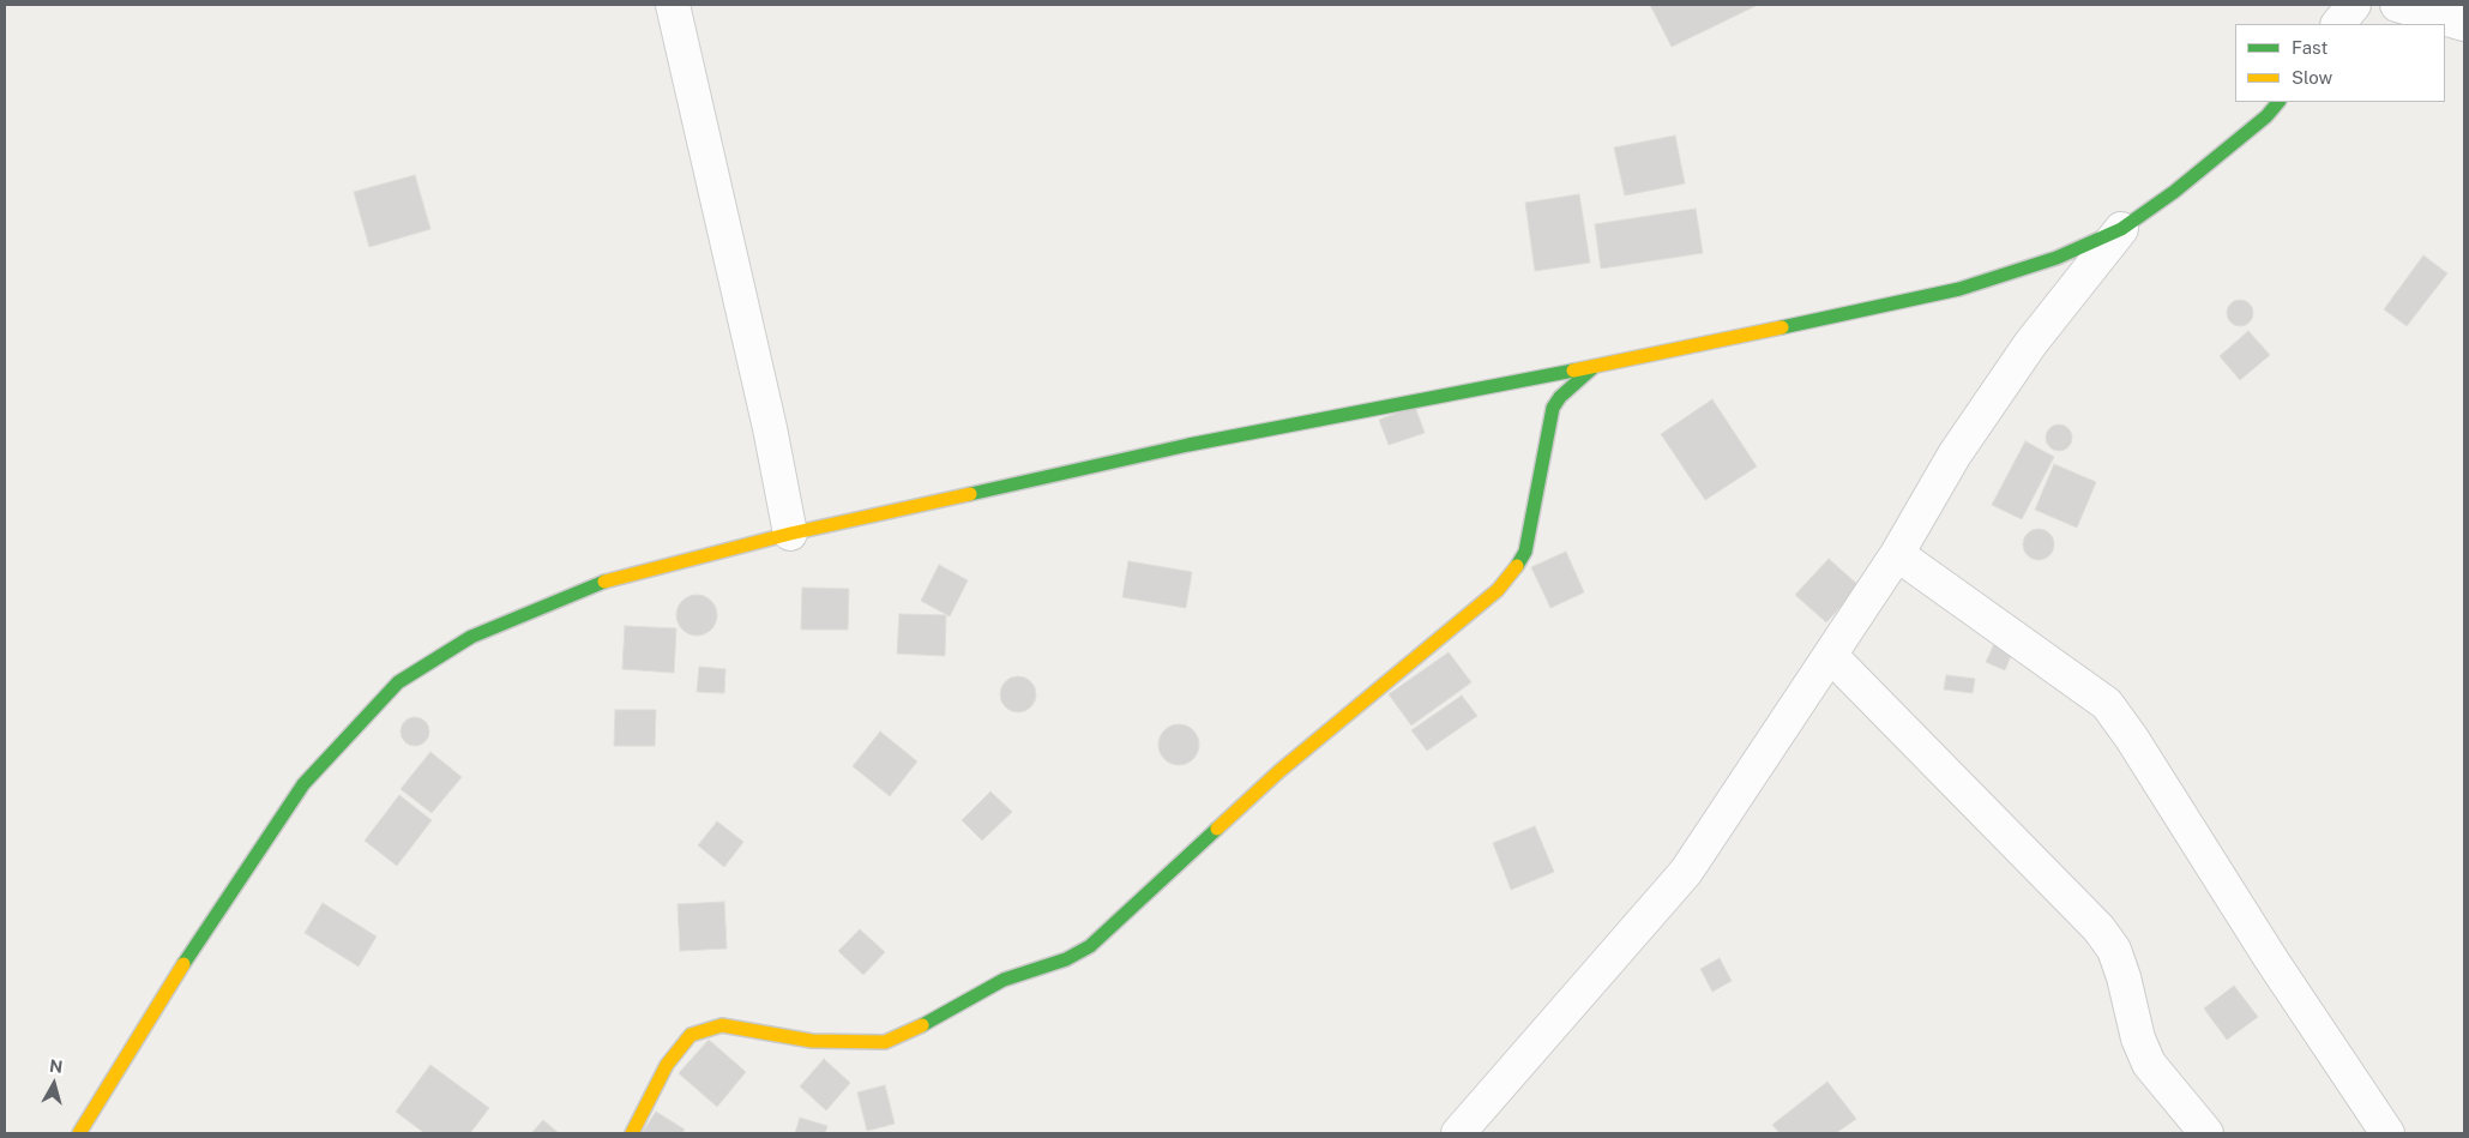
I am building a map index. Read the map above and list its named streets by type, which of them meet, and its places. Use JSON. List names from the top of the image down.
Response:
{
  "legend": ["Fast", "Slow"],
  "north": "top"
}
